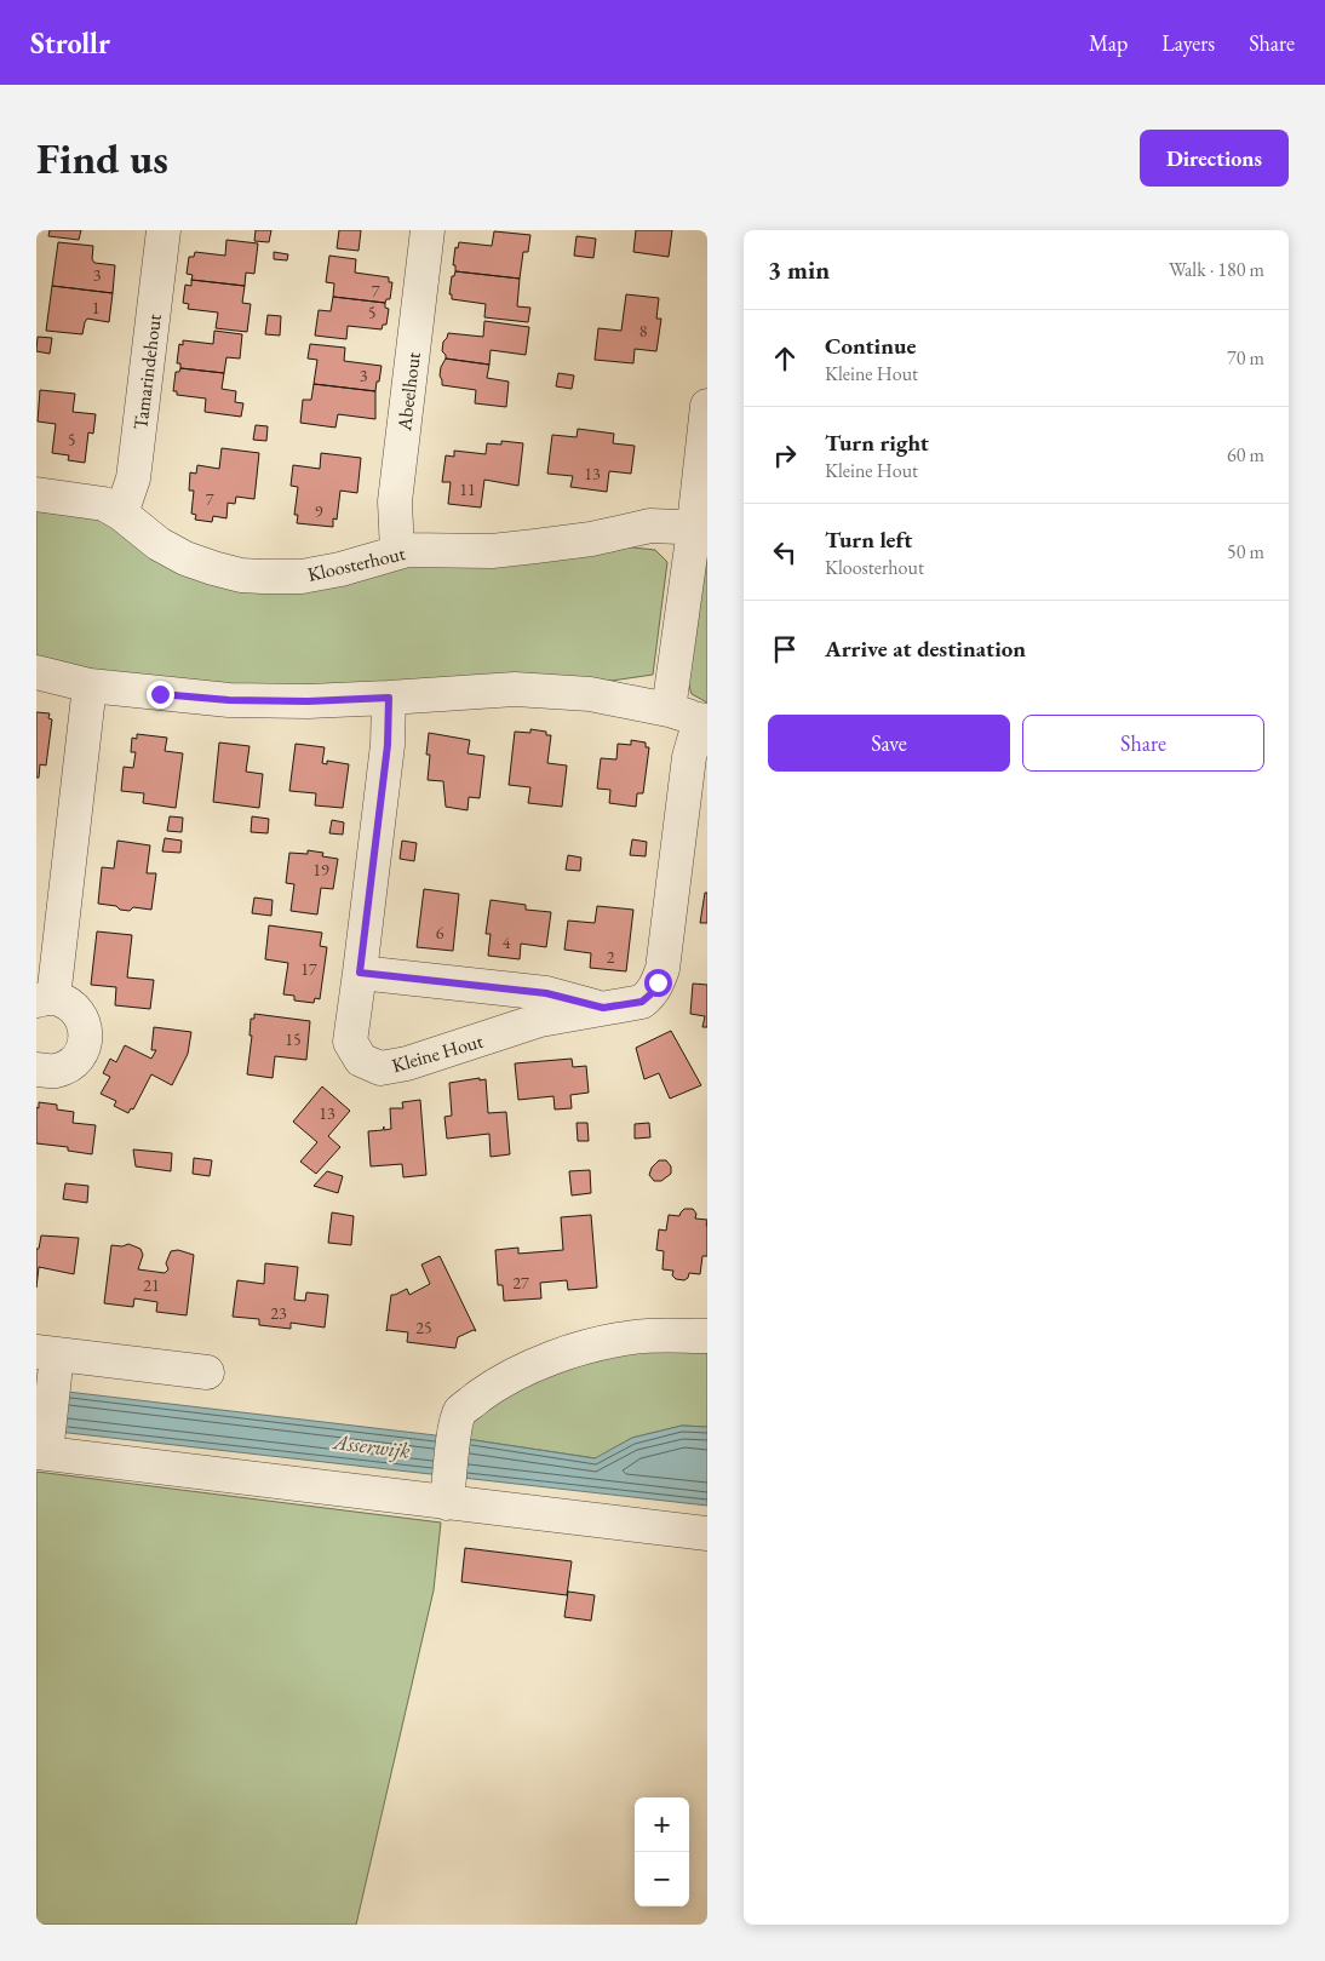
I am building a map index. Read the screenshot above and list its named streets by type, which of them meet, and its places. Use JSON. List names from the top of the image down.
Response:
{
  "streets": {
    "street": [
      "Tamarindehout",
      "Abeelhout",
      "Kloosterhout",
      "Kleine Hout"
    ]
  },
  "crossings": [
    ["Tamarindehout", "Kloosterhout"],
    ["Abeelhout", "Kloosterhout"]
  ],
  "water": ["Asserwijk"],
  "house_numbers": [
    "3",
    "7",
    "1",
    "5",
    "8",
    "3",
    "5",
    "13",
    "11",
    "7",
    "9",
    "19",
    "6",
    "4",
    "2",
    "17",
    "15",
    "13",
    "27",
    "21",
    "23",
    "25"
  ],
  "page": {
    "header": "Strollr",
    "nav": ["Map", "Layers", "Share"],
    "buttons": [
      "Directions",
      ["Save", "Share"]
    ],
    "title": "Find us",
    "heading": ["3 min", "Walk · 180 m"],
    "list": [
      ["Continue", "Kleine Hout", "70 m"],
      ["Turn right", "Kleine Hout", "60 m"],
      ["Turn left", "Kloosterhout", "50 m"],
      "Arrive at destination"
    ],
    "map_buttons": ["+", "−"]
  }
}
